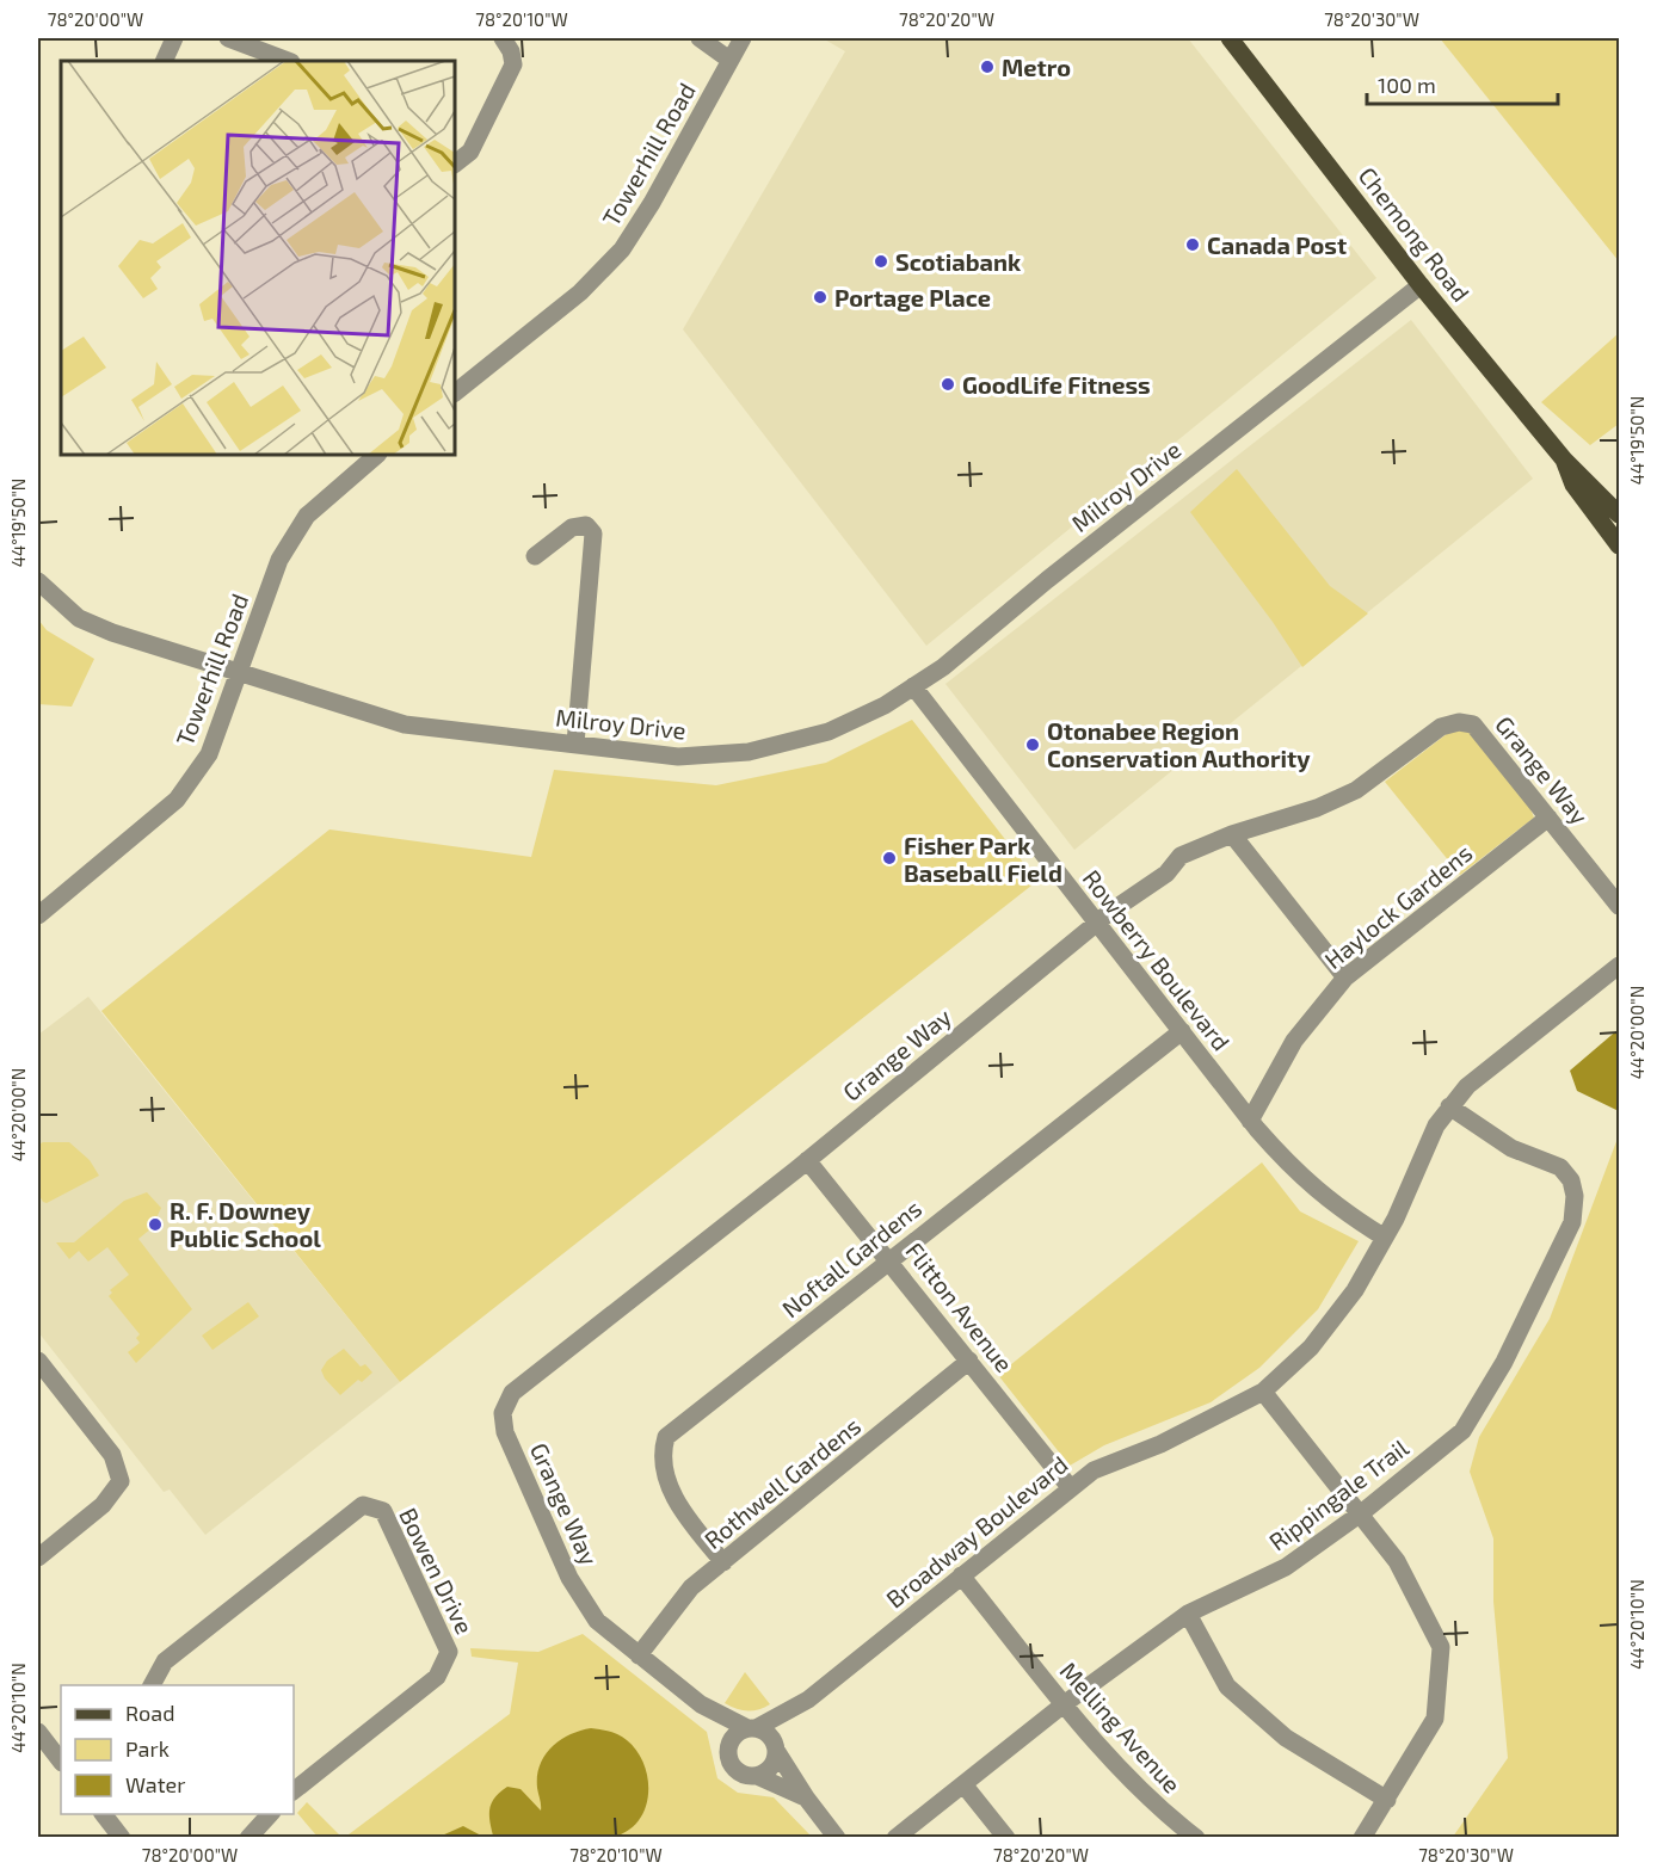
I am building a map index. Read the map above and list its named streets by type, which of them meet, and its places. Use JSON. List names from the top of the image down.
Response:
{
  "streets": {
    "main road": ["Chemong Road"],
    "street": [
      "Towerhill Road",
      "Milroy Drive",
      "Grange Way",
      "Haylock Gardens",
      "Rowberry Boulevard",
      "Noftall Gardens",
      "Flitton Avenue",
      "Rothwell Gardens",
      "Rippingale Trail",
      "Broadway Boulevard",
      "Bowen Drive",
      "Melling Avenue"
    ]
  },
  "crossings": [
    ["Towerhill Road", "Milroy Drive"],
    ["Chemong Road", "Milroy Drive"],
    ["Milroy Drive", "Rowberry Boulevard"],
    ["Grange Way", "Haylock Gardens"],
    ["Grange Way", "Rowberry Boulevard"],
    ["Grange Way", "Flitton Avenue"],
    ["Grange Way", "Rothwell Gardens"],
    ["Grange Way", "Broadway Boulevard"],
    ["Haylock Gardens", "Rowberry Boulevard"],
    ["Rowberry Boulevard", "Noftall Gardens"],
    ["Rowberry Boulevard", "Broadway Boulevard"],
    ["Noftall Gardens", "Flitton Avenue"],
    ["Noftall Gardens", "Rothwell Gardens"],
    ["Flitton Avenue", "Rothwell Gardens"],
    ["Flitton Avenue", "Broadway Boulevard"],
    ["Rippingale Trail", "Broadway Boulevard"],
    ["Rippingale Trail", "Melling Avenue"],
    ["Broadway Boulevard", "Melling Avenue"]
  ],
  "places": [
    "Metro",
    "Canada Post",
    "Scotiabank",
    "Portage Place",
    "GoodLife Fitness",
    "Otonabee Region Conservation Authority",
    "Fisher Park Baseball Field",
    "R. F. Downey Public School"
  ],
  "legend": ["Road", "Park", "Water"],
  "scale_bar": "100 m",
  "coordinates": [
    "78°20'00\"W",
    "78°20'10\"W",
    "78°20'20\"W",
    "78°20'30\"W",
    "44°19'50\"N",
    "44°20'00\"N",
    "44°20'10\"N"
  ]
}
